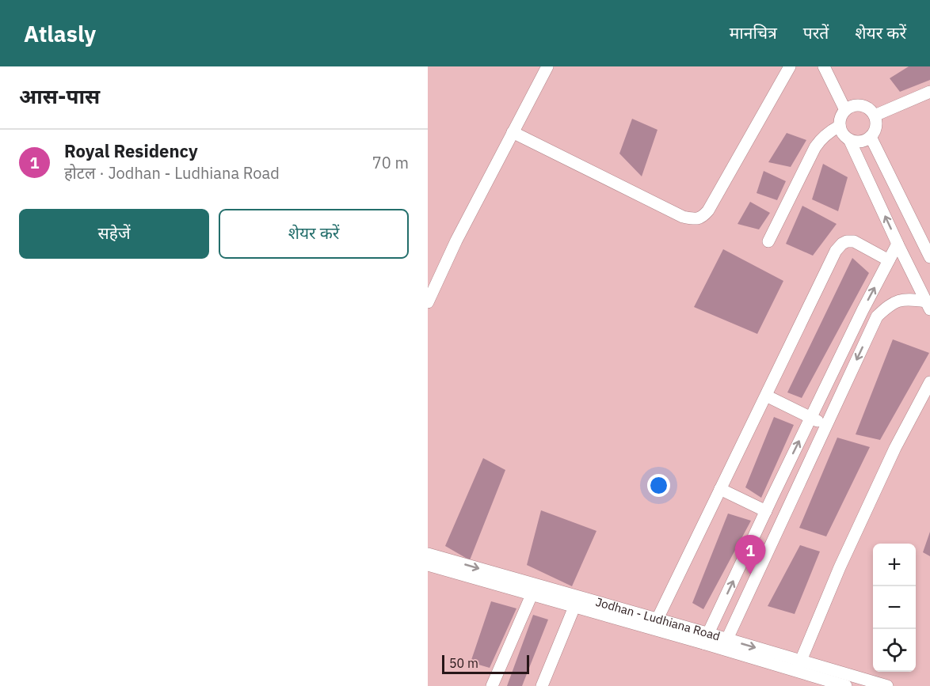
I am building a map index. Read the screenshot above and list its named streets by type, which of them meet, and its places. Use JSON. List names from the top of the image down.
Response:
{
  "streets": {
    "street": ["Jodhan - Ludhiana Road"]
  },
  "scale_bar": "50 m",
  "page": {
    "header": "Atlasly",
    "nav": ["मानचित्र", "परतें", "शेयर करें"],
    "heading": "आस-पास",
    "list": [
      {
        "mark": "1",
        "name": "Royal Residency",
        "note": "होटल · Jodhan - Ludhiana Road",
        "value": "70 m"
      }
    ],
    "buttons": ["सहेजें", "शेयर करें"],
    "pins": "1",
    "map_buttons": ["+", "−"],
    "scale": "50 m"
  }
}
